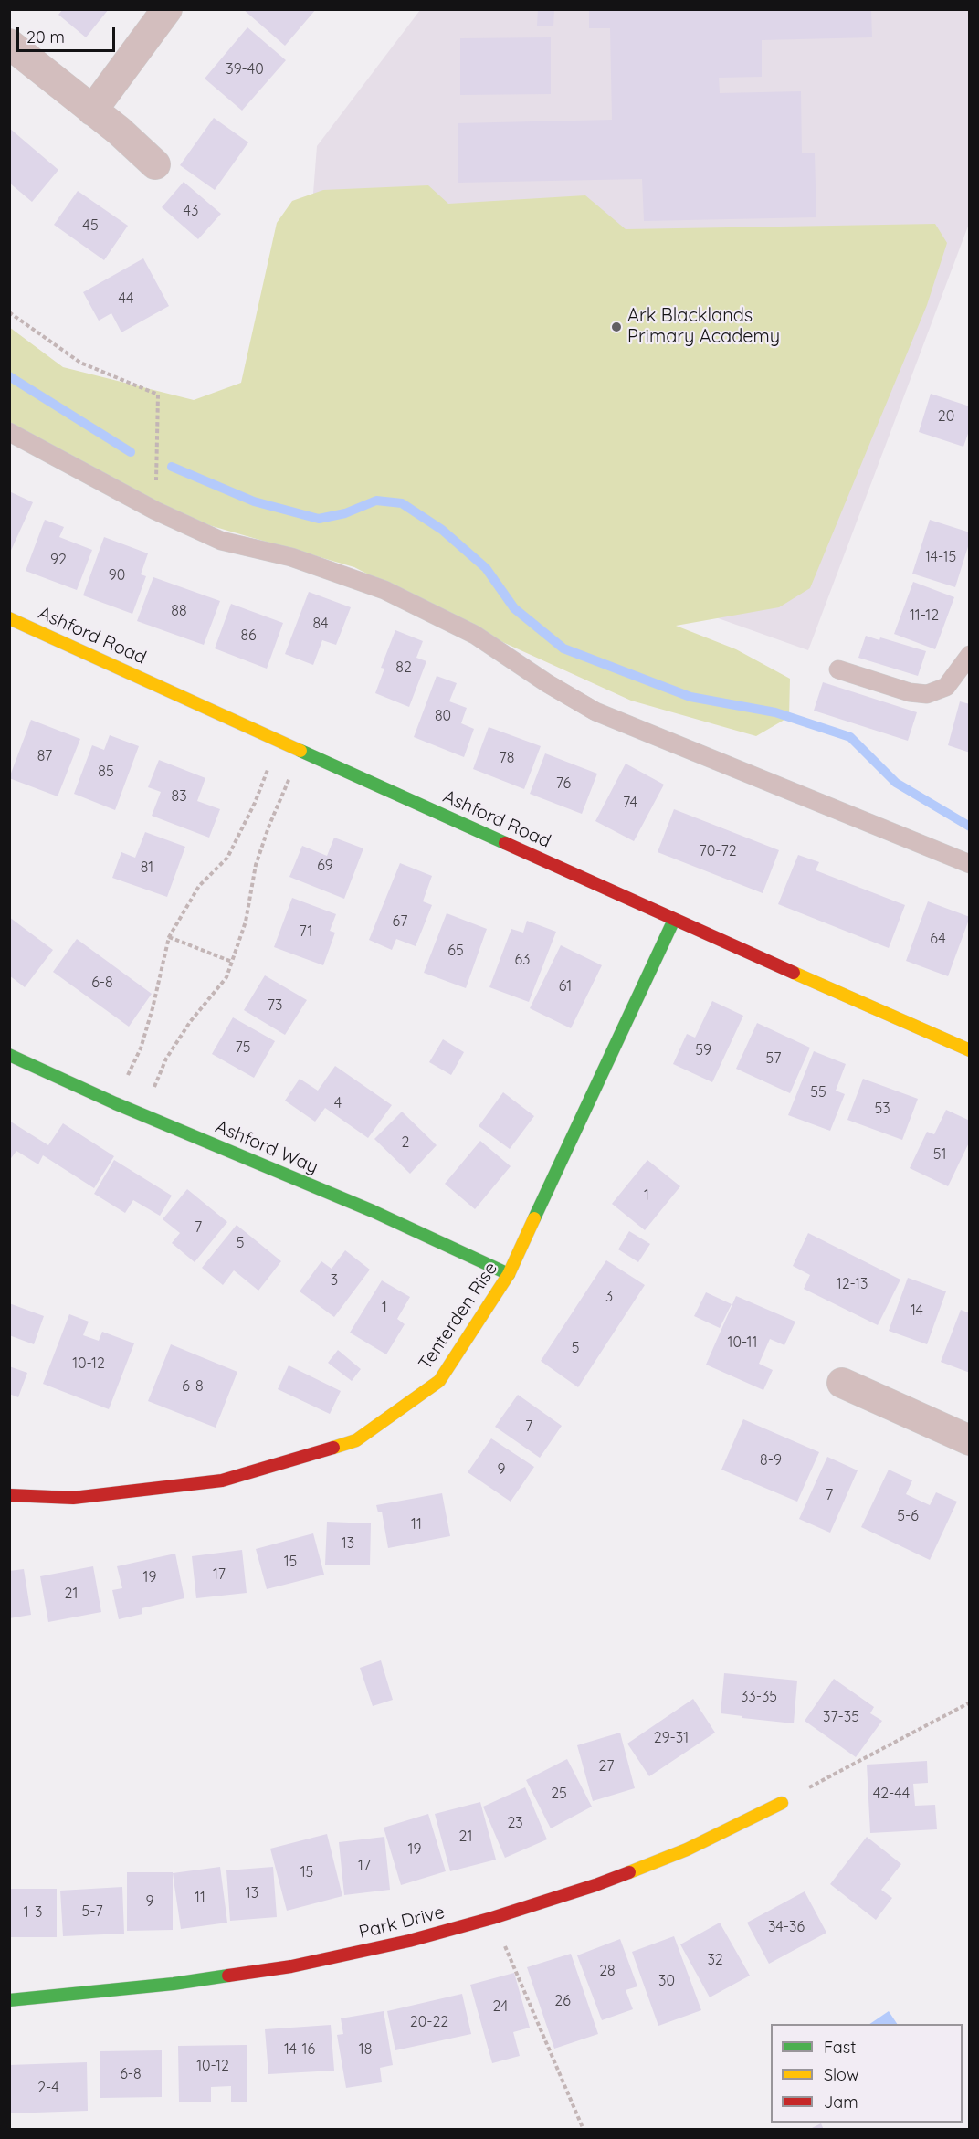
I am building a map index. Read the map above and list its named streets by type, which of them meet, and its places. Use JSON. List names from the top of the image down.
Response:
{
  "streets": {
    "street": [
      "Ashford Road",
      "Ashford Way",
      "Tenterden Rise",
      "Park Drive"
    ]
  },
  "crossings": [
    ["Ashford Road", "Tenterden Rise"],
    ["Ashford Way", "Tenterden Rise"]
  ],
  "places": ["Ark Blacklands Primary Academy"],
  "house_numbers": [
    "39-40",
    "43",
    "45",
    "44",
    "20",
    "14-15",
    "92",
    "90",
    "88",
    "11-12",
    "84",
    "86",
    "82",
    "80",
    "87",
    "78",
    "85",
    "76",
    "83",
    "74",
    "70-72",
    "69",
    "81",
    "67",
    "71",
    "64",
    "65",
    "63",
    "6-8",
    "61",
    "73",
    "75",
    "59",
    "57",
    "55",
    "4",
    "53",
    "2",
    "51",
    "1",
    "7",
    "5",
    "3",
    "12-13",
    "3",
    "1",
    "14",
    "10-11",
    "5",
    "10-12",
    "6-8",
    "7",
    "8-9",
    "9",
    "7",
    "5-6",
    "11",
    "13",
    "15",
    "17",
    "19",
    "21",
    "33-35",
    "37-35",
    "29-31",
    "27",
    "25",
    "42-44",
    "23",
    "21",
    "19",
    "17",
    "15",
    "13",
    "11",
    "9",
    "5-7",
    "1-3",
    "34-36",
    "32",
    "28",
    "30",
    "26",
    "24",
    "20-22",
    "14-16",
    "18",
    "10-12",
    "6-8",
    "2-4"
  ],
  "legend": ["Fast", "Slow", "Jam"],
  "scale_bar": "20 m"
}
